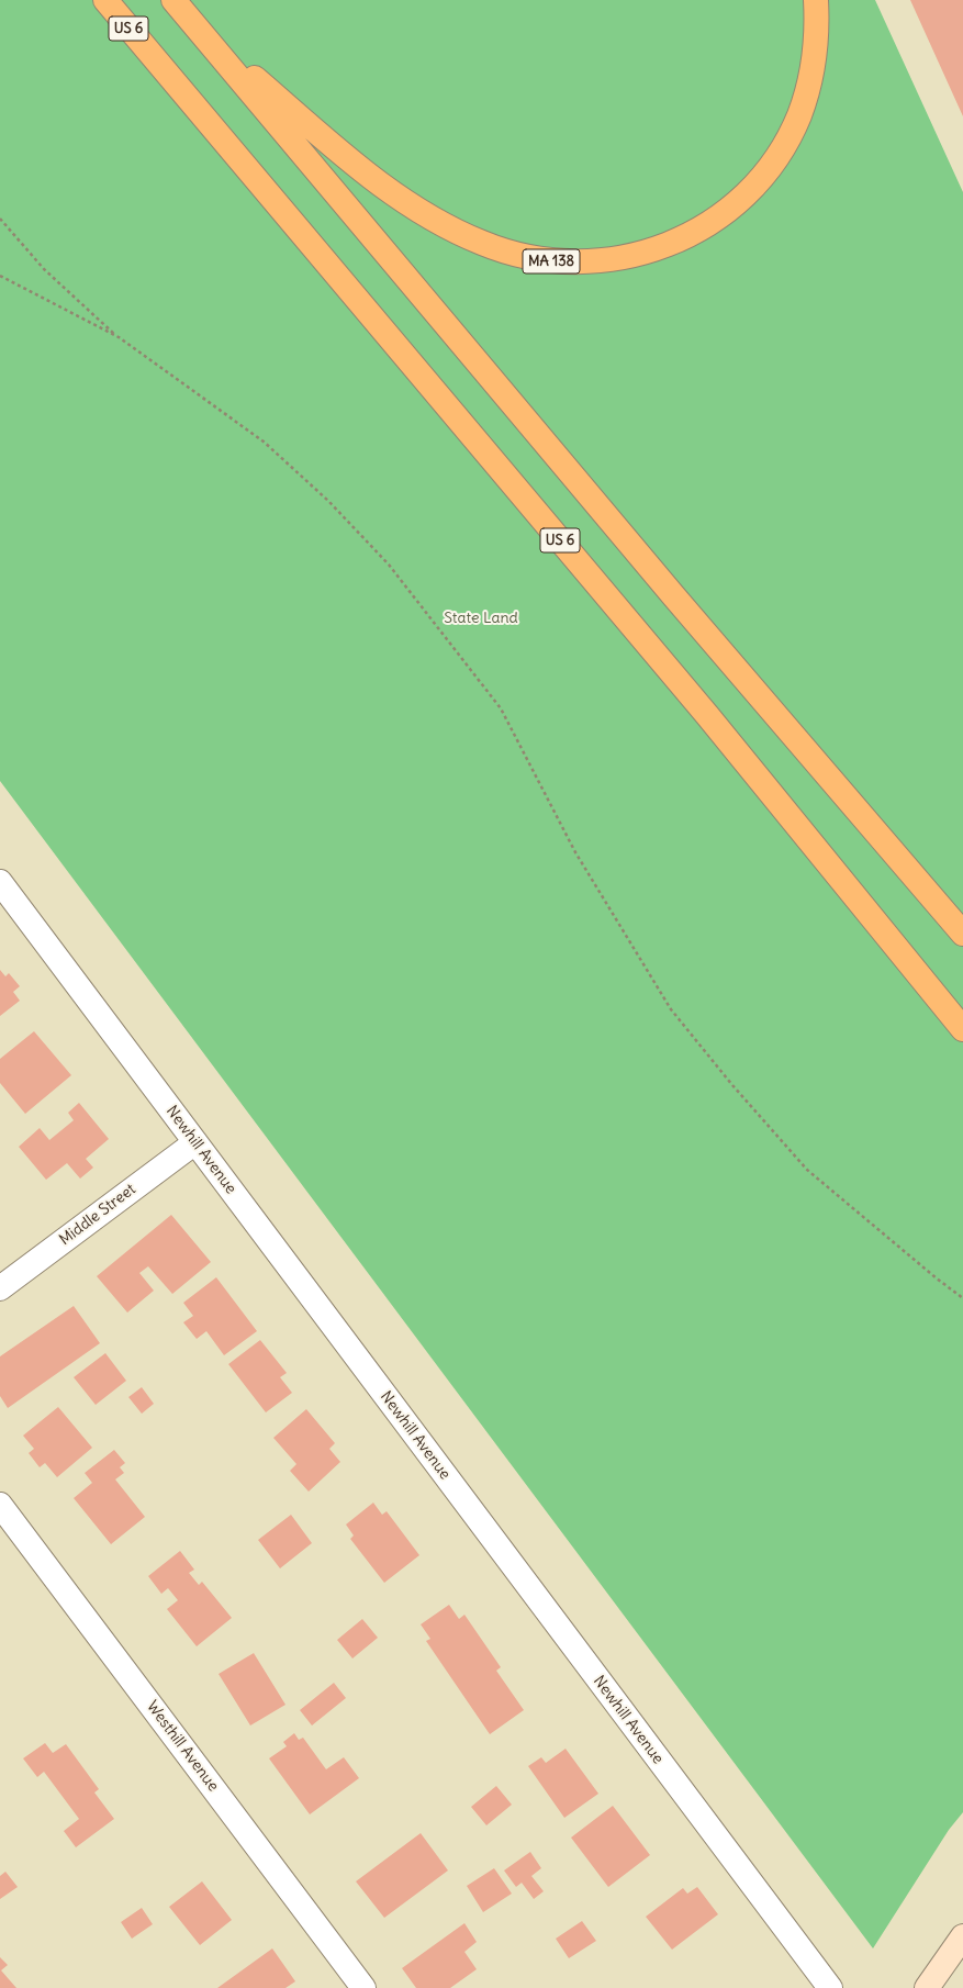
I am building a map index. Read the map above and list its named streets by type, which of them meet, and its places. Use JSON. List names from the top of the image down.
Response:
{
  "streets": {
    "main road": ["US 6", "MA 138"],
    "street": ["Newhill Avenue", "Middle Street", "Westhill Avenue"]
  },
  "crossings": [
    ["Newhill Avenue", "Middle Street"]
  ],
  "parks": ["State Land"]
}
